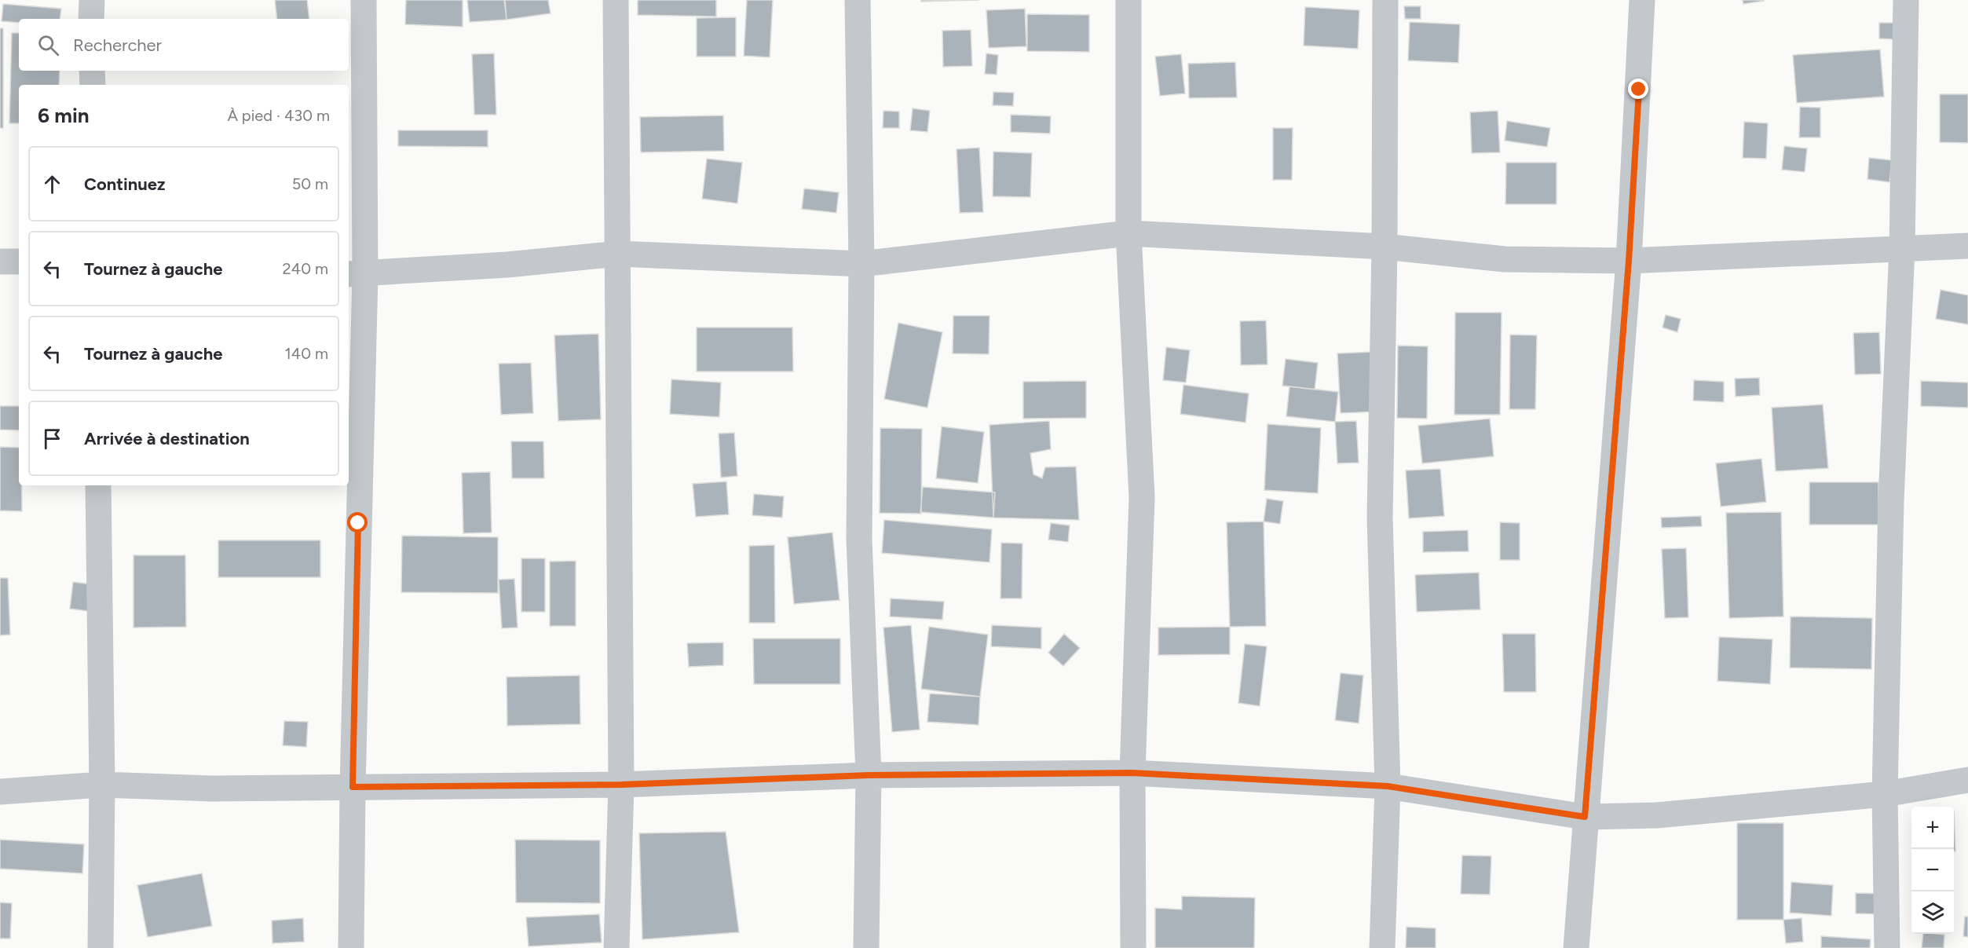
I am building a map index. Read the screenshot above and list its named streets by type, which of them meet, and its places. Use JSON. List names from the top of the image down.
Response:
{
  "page": {
    "search": "Rechercher",
    "heading": ["6 min", "À pied · 430 m"],
    "list": [
      ["Continuez", "50 m"],
      ["Tournez à gauche", "240 m"],
      ["Tournez à gauche", "140 m"],
      "Arrivée à destination"
    ],
    "map_buttons": ["+", "−"]
  }
}
